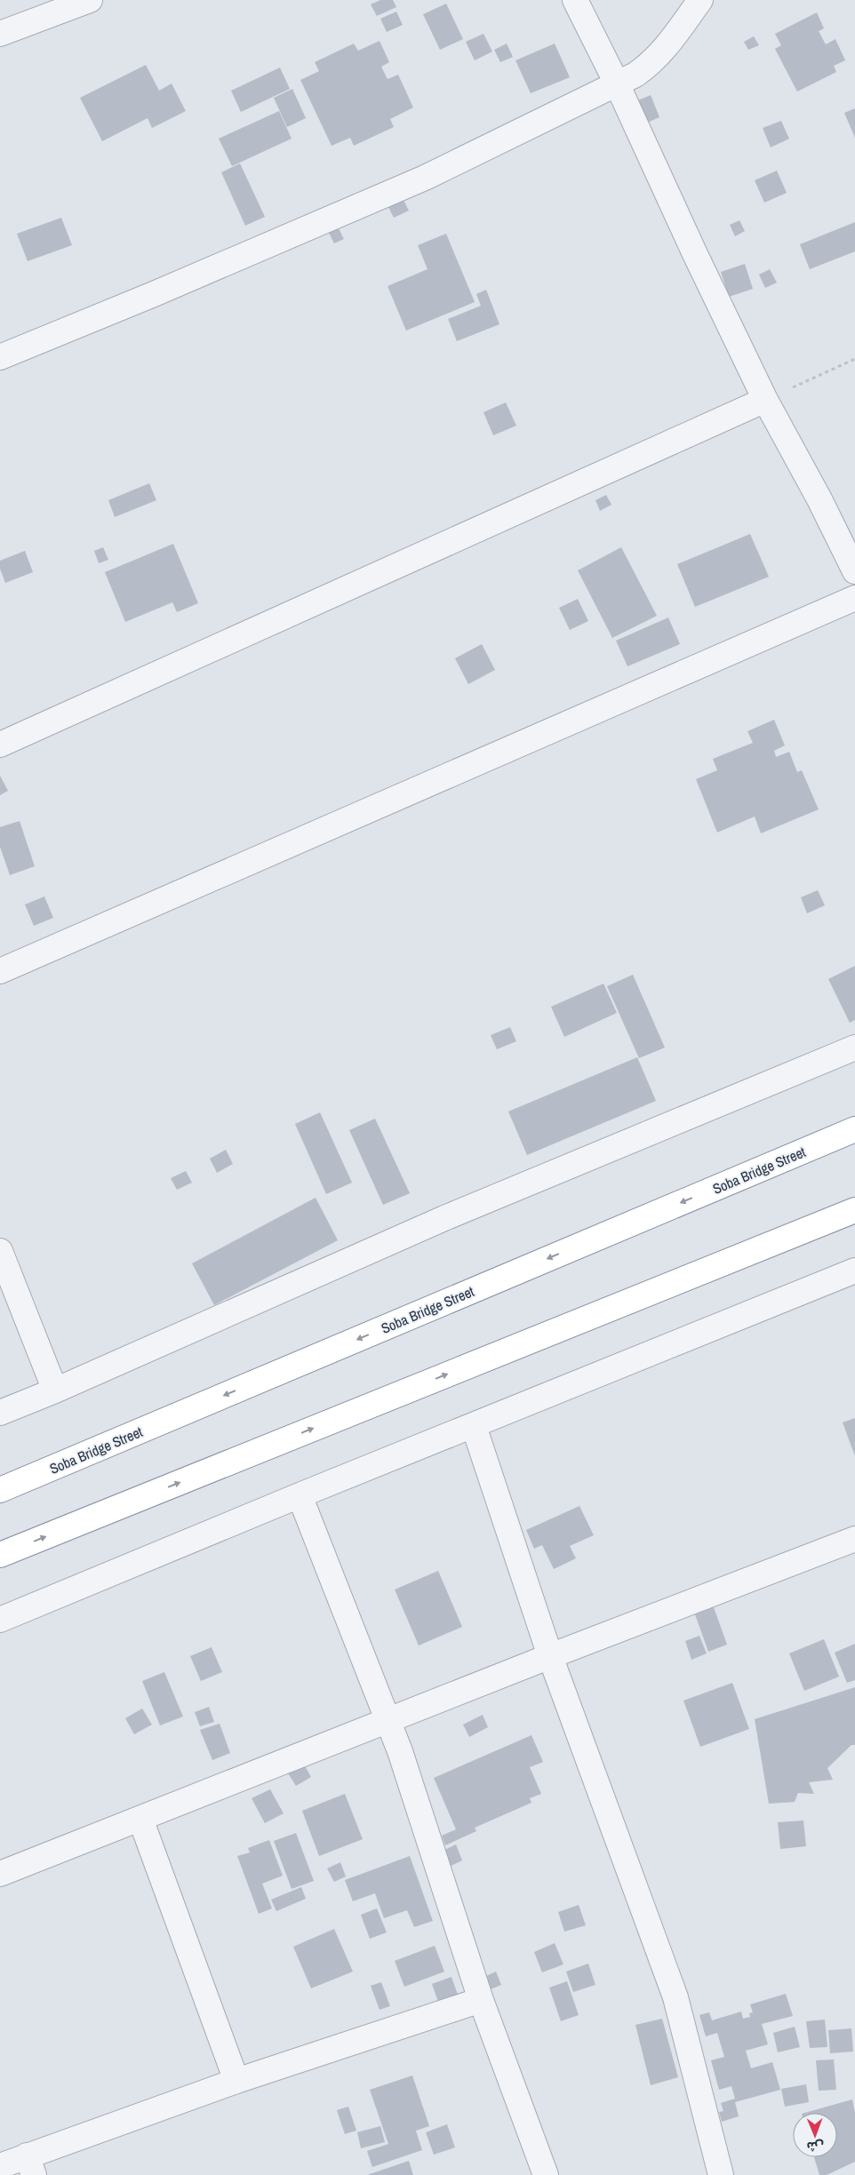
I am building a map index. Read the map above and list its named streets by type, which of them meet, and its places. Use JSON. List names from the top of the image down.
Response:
{
  "streets": {
    "highway": ["Soba Bridge Street"]
  },
  "north": "bottom"
}
